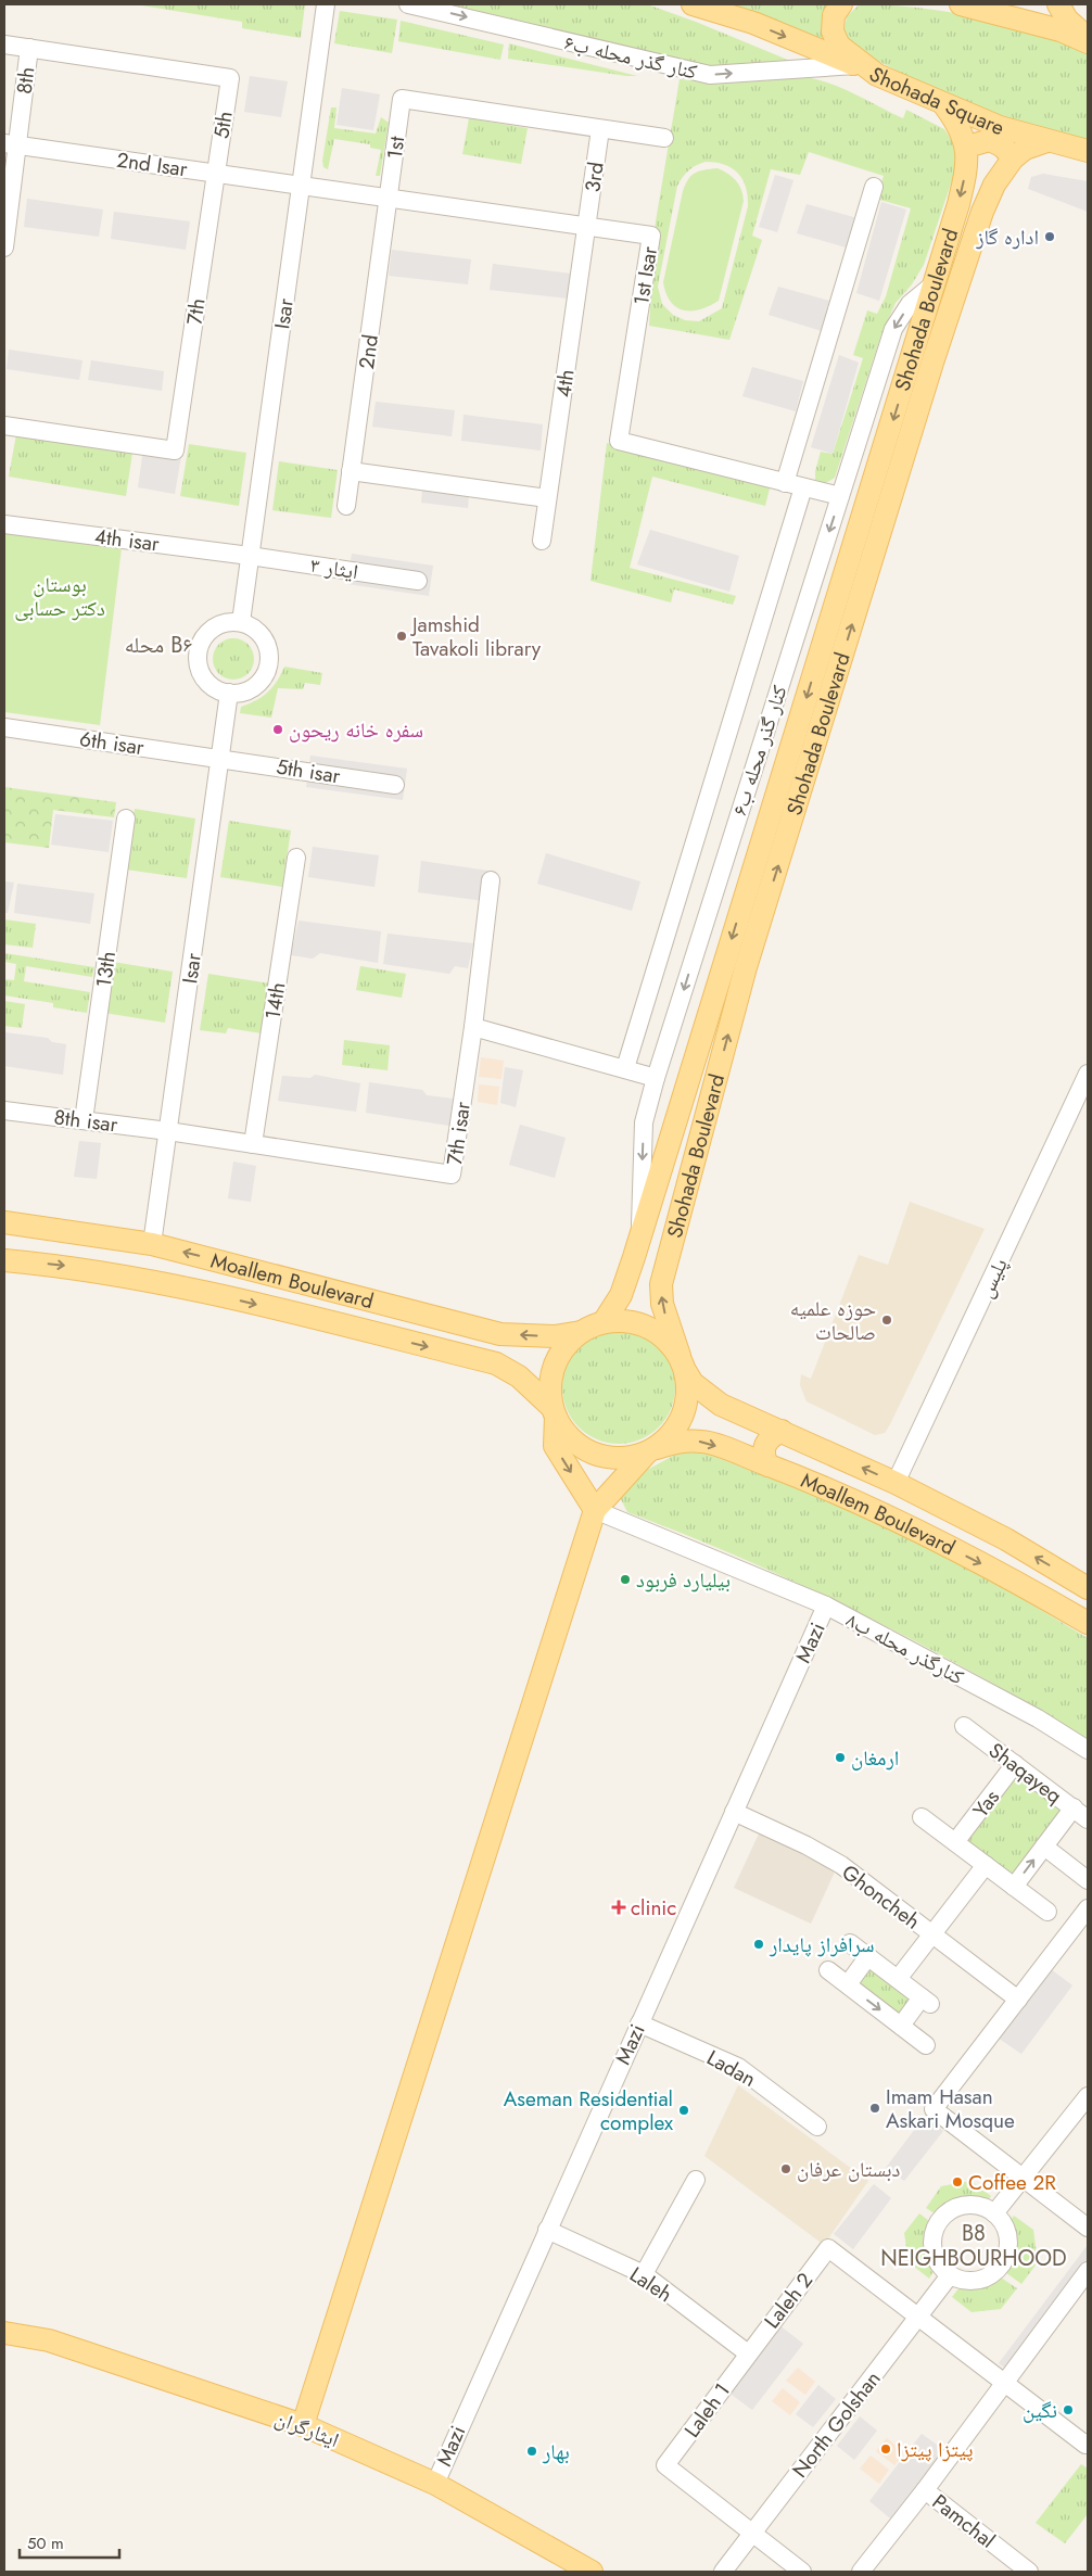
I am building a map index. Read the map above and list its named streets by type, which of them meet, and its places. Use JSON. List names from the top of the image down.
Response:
{
  "streets": {
    "main road": [
      "Shohada Square",
      "Shohada Boulevard",
      "Moallem Boulevard",
      "ایثارگران"
    ],
    "street": [
      "کنار گذر محله ب۶",
      "8th",
      "5th",
      "1st",
      "2nd Isar",
      "3rd",
      "1st Isar",
      "7th",
      "Isar",
      "2nd",
      "4th",
      "4th isar",
      "ایثار ۳",
      "6th isar",
      "5th isar",
      "13th",
      "14th",
      "8th isar",
      "7th isar",
      "پلیس",
      "Mazi",
      "کنارگذر محله ب۸",
      "Shaqayeq",
      "Yas",
      "Ghoncheh",
      "Ladan",
      "Laleh",
      "Laleh 2",
      "Laleh 1",
      "North Golshan",
      "Pamchal"
    ]
  },
  "crossings": [
    ["کنار گذر محله ب۶", "1st Isar"],
    ["کنار گذر محله ب۶", "Shohada Boulevard"],
    ["8th", "5th"],
    ["8th", "2nd Isar"],
    ["Shohada Square", "Shohada Boulevard"],
    ["5th", "2nd Isar"],
    ["5th", "7th"],
    ["1st", "3rd"],
    ["1st", "1st Isar"],
    ["1st", "2nd"],
    ["2nd Isar", "1st Isar"],
    ["2nd Isar", "7th"],
    ["2nd Isar", "Isar"],
    ["3rd", "1st Isar"],
    ["3rd", "4th"],
    ["1st Isar", "Isar"],
    ["1st Isar", "2nd"],
    ["1st Isar", "4th"],
    ["Shohada Boulevard", "Moallem Boulevard"],
    ["Isar", "4th isar"],
    ["Isar", "ایثار ۳"],
    ["Isar", "6th isar"],
    ["Isar", "5th isar"],
    ["Isar", "8th isar"],
    ["Isar", "7th isar"],
    ["Isar", "Moallem Boulevard"],
    ["4th isar", "ایثار ۳"],
    ["6th isar", "5th isar"],
    ["13th", "8th isar"],
    ["14th", "7th isar"],
    ["8th isar", "7th isar"],
    ["پلیس", "Moallem Boulevard"],
    ["Mazi", "کنارگذر محله ب۸"],
    ["Mazi", "Ghoncheh"],
    ["Mazi", "Ladan"],
    ["Mazi", "Laleh"],
    ["Mazi", "ایثارگران"],
    ["Shaqayeq", "Yas"],
    ["Laleh", "Laleh 2"],
    ["Laleh", "Laleh 1"],
    ["Laleh 2", "Laleh 1"],
    ["Laleh 2", "North Golshan"],
    ["Laleh 1", "North Golshan"]
  ],
  "districts": ["محله B۶", "B8 NEIGHBOURHOOD"],
  "parks": ["بوستان دکتر حسابی"],
  "places": {
    "other": [
      "اداره گاز",
      "Jamshid Tavakoli library",
      "سفره خانه ریحون",
      "حوزه علمیه صالحات",
      "بیلیارد فربود",
      "ارمغان",
      "سرافراز پایدار",
      "Imam Hasan Askari Mosque",
      "Aseman Residential complex",
      "دبستان عرفان",
      "Coffee 2R",
      "نگین",
      "پیتزا پیتزا",
      "بهار"
    ],
    "health": ["clinic"]
  },
  "scale_bar": "50 m"
}
